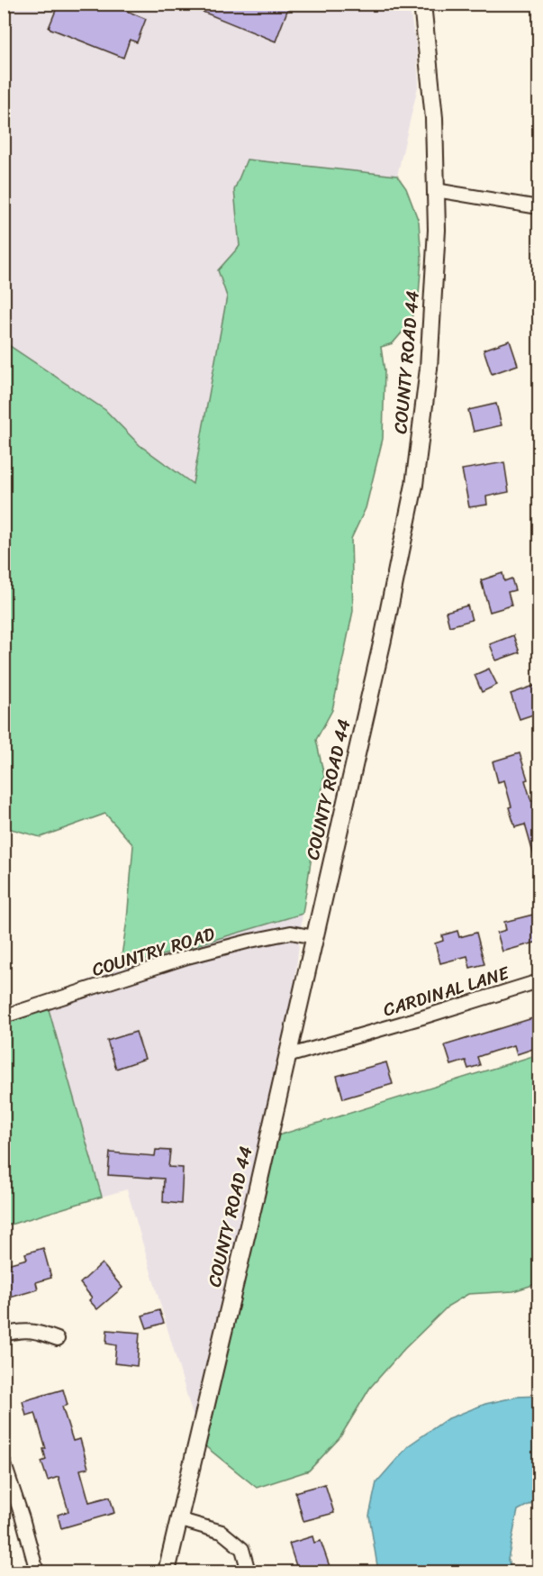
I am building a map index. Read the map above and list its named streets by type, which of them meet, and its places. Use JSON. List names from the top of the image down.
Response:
{
  "streets": {
    "main road": ["COUNTY ROAD 44"],
    "street": ["COUNTRY ROAD", "CARDINAL LANE"]
  },
  "crossings": [
    ["COUNTY ROAD 44", "COUNTRY ROAD"],
    ["COUNTY ROAD 44", "CARDINAL LANE"]
  ]
}
